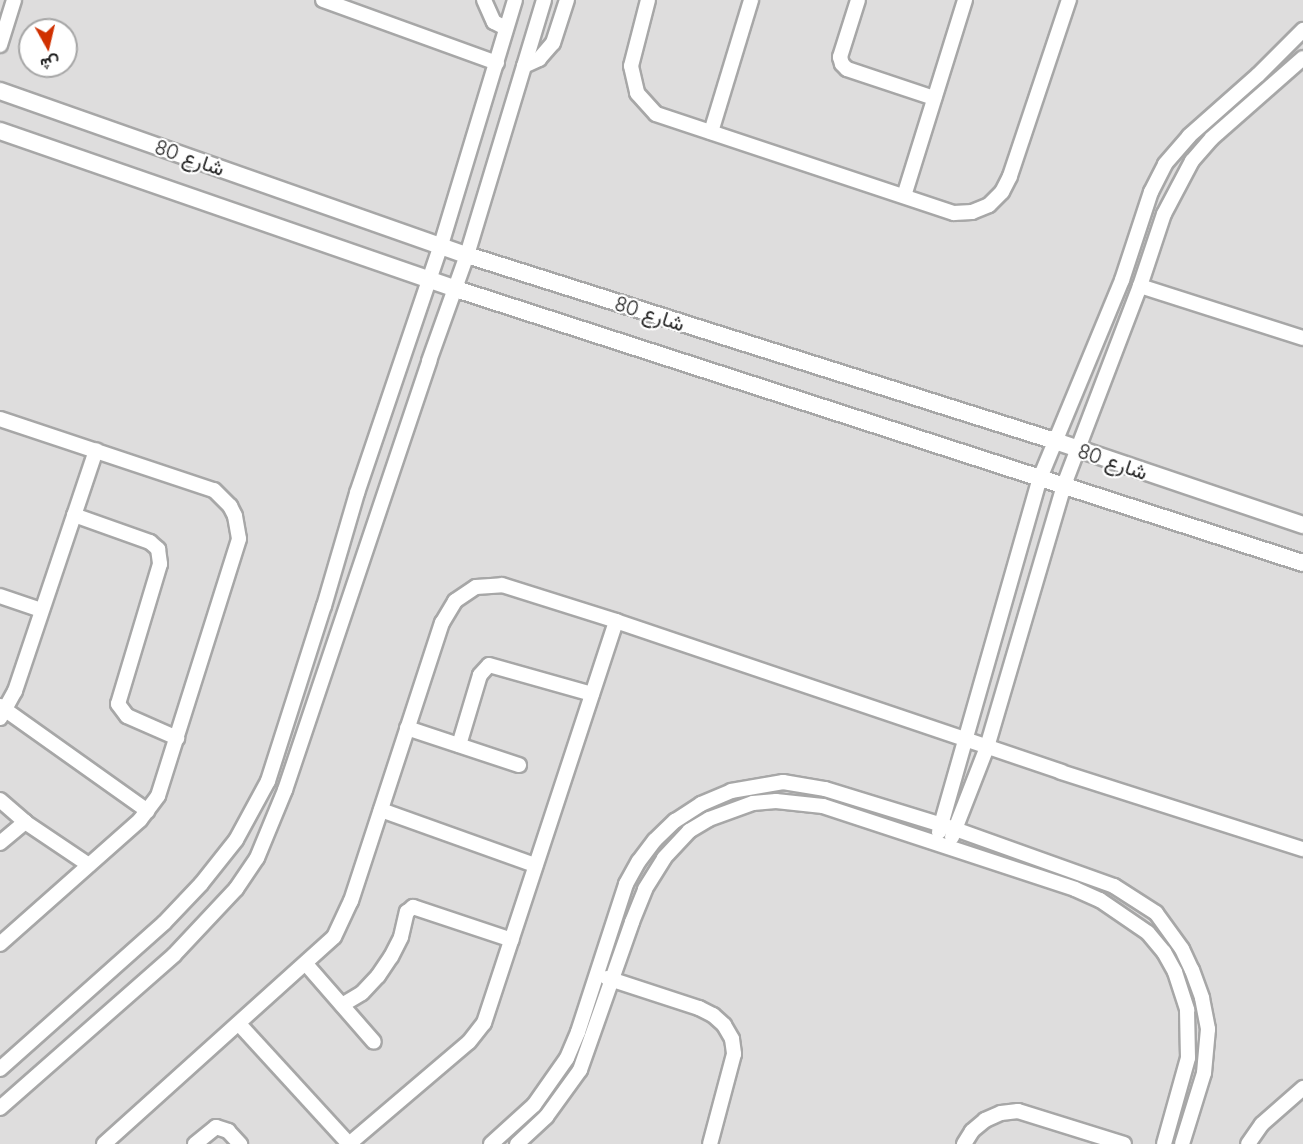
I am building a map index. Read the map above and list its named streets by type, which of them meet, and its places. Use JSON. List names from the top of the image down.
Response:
{
  "streets": {
    "street": ["شارع 80"]
  },
  "north": "bottom"
}
